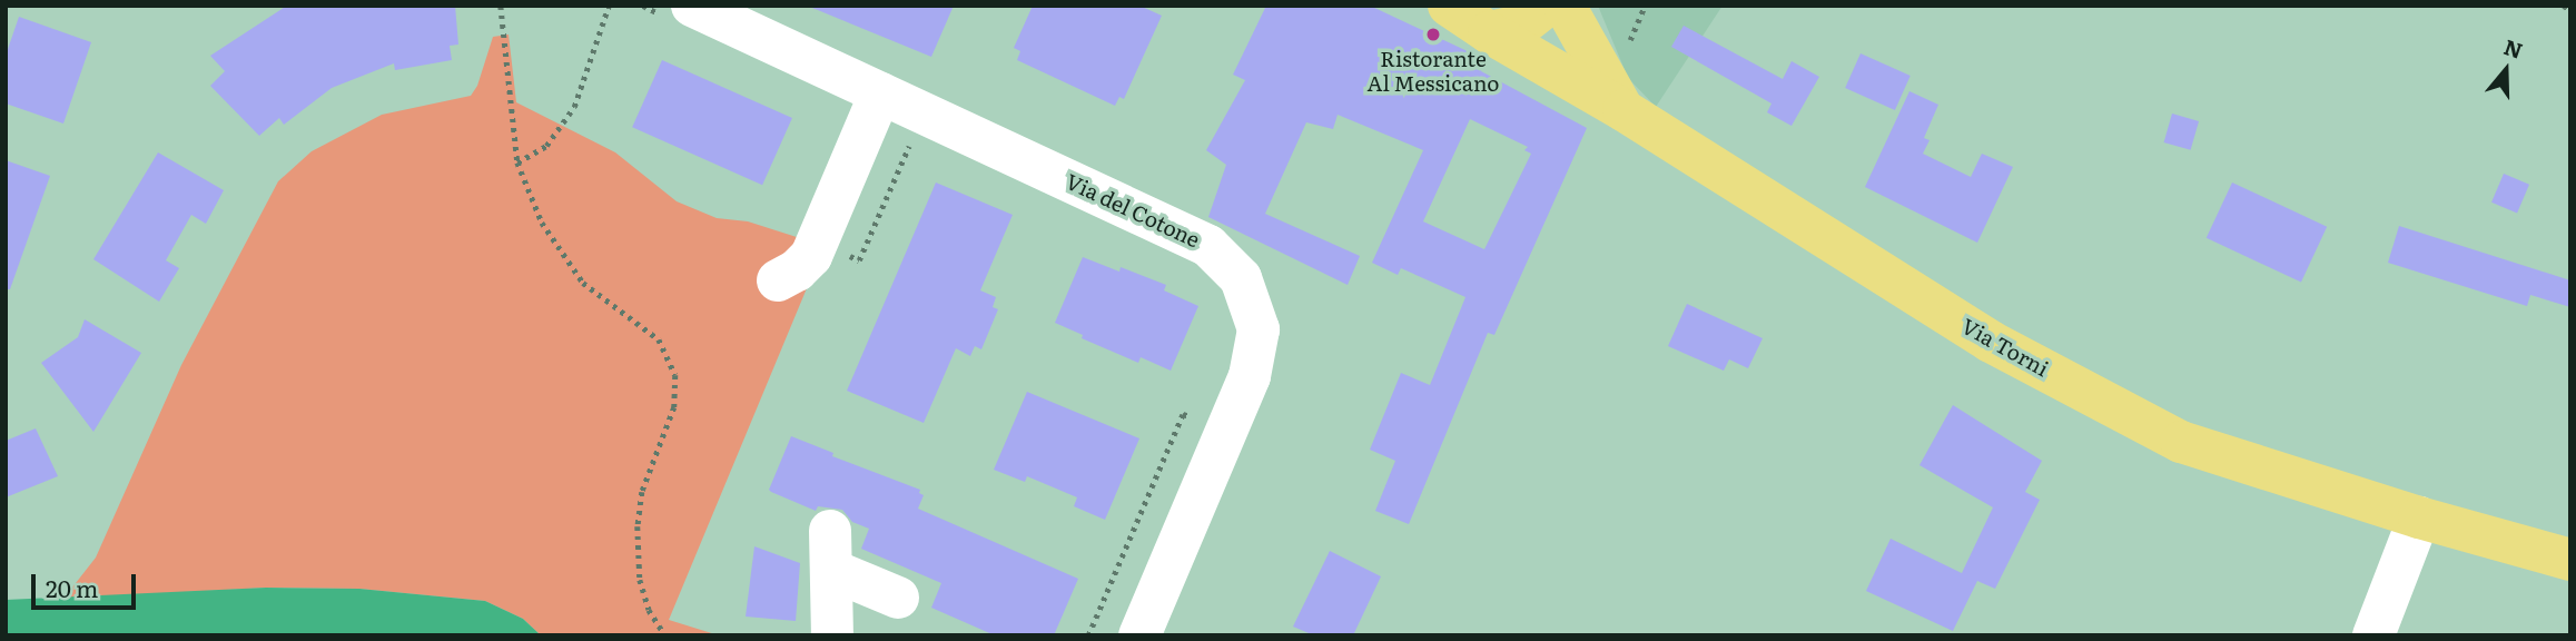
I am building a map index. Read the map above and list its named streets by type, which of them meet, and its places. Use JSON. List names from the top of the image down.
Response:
{
  "streets": {
    "main road": ["Via Torni"],
    "street": ["Via del Cotone"]
  },
  "places": ["Ristorante Al Messicano"],
  "scale_bar": "20 m",
  "north": "top"
}
